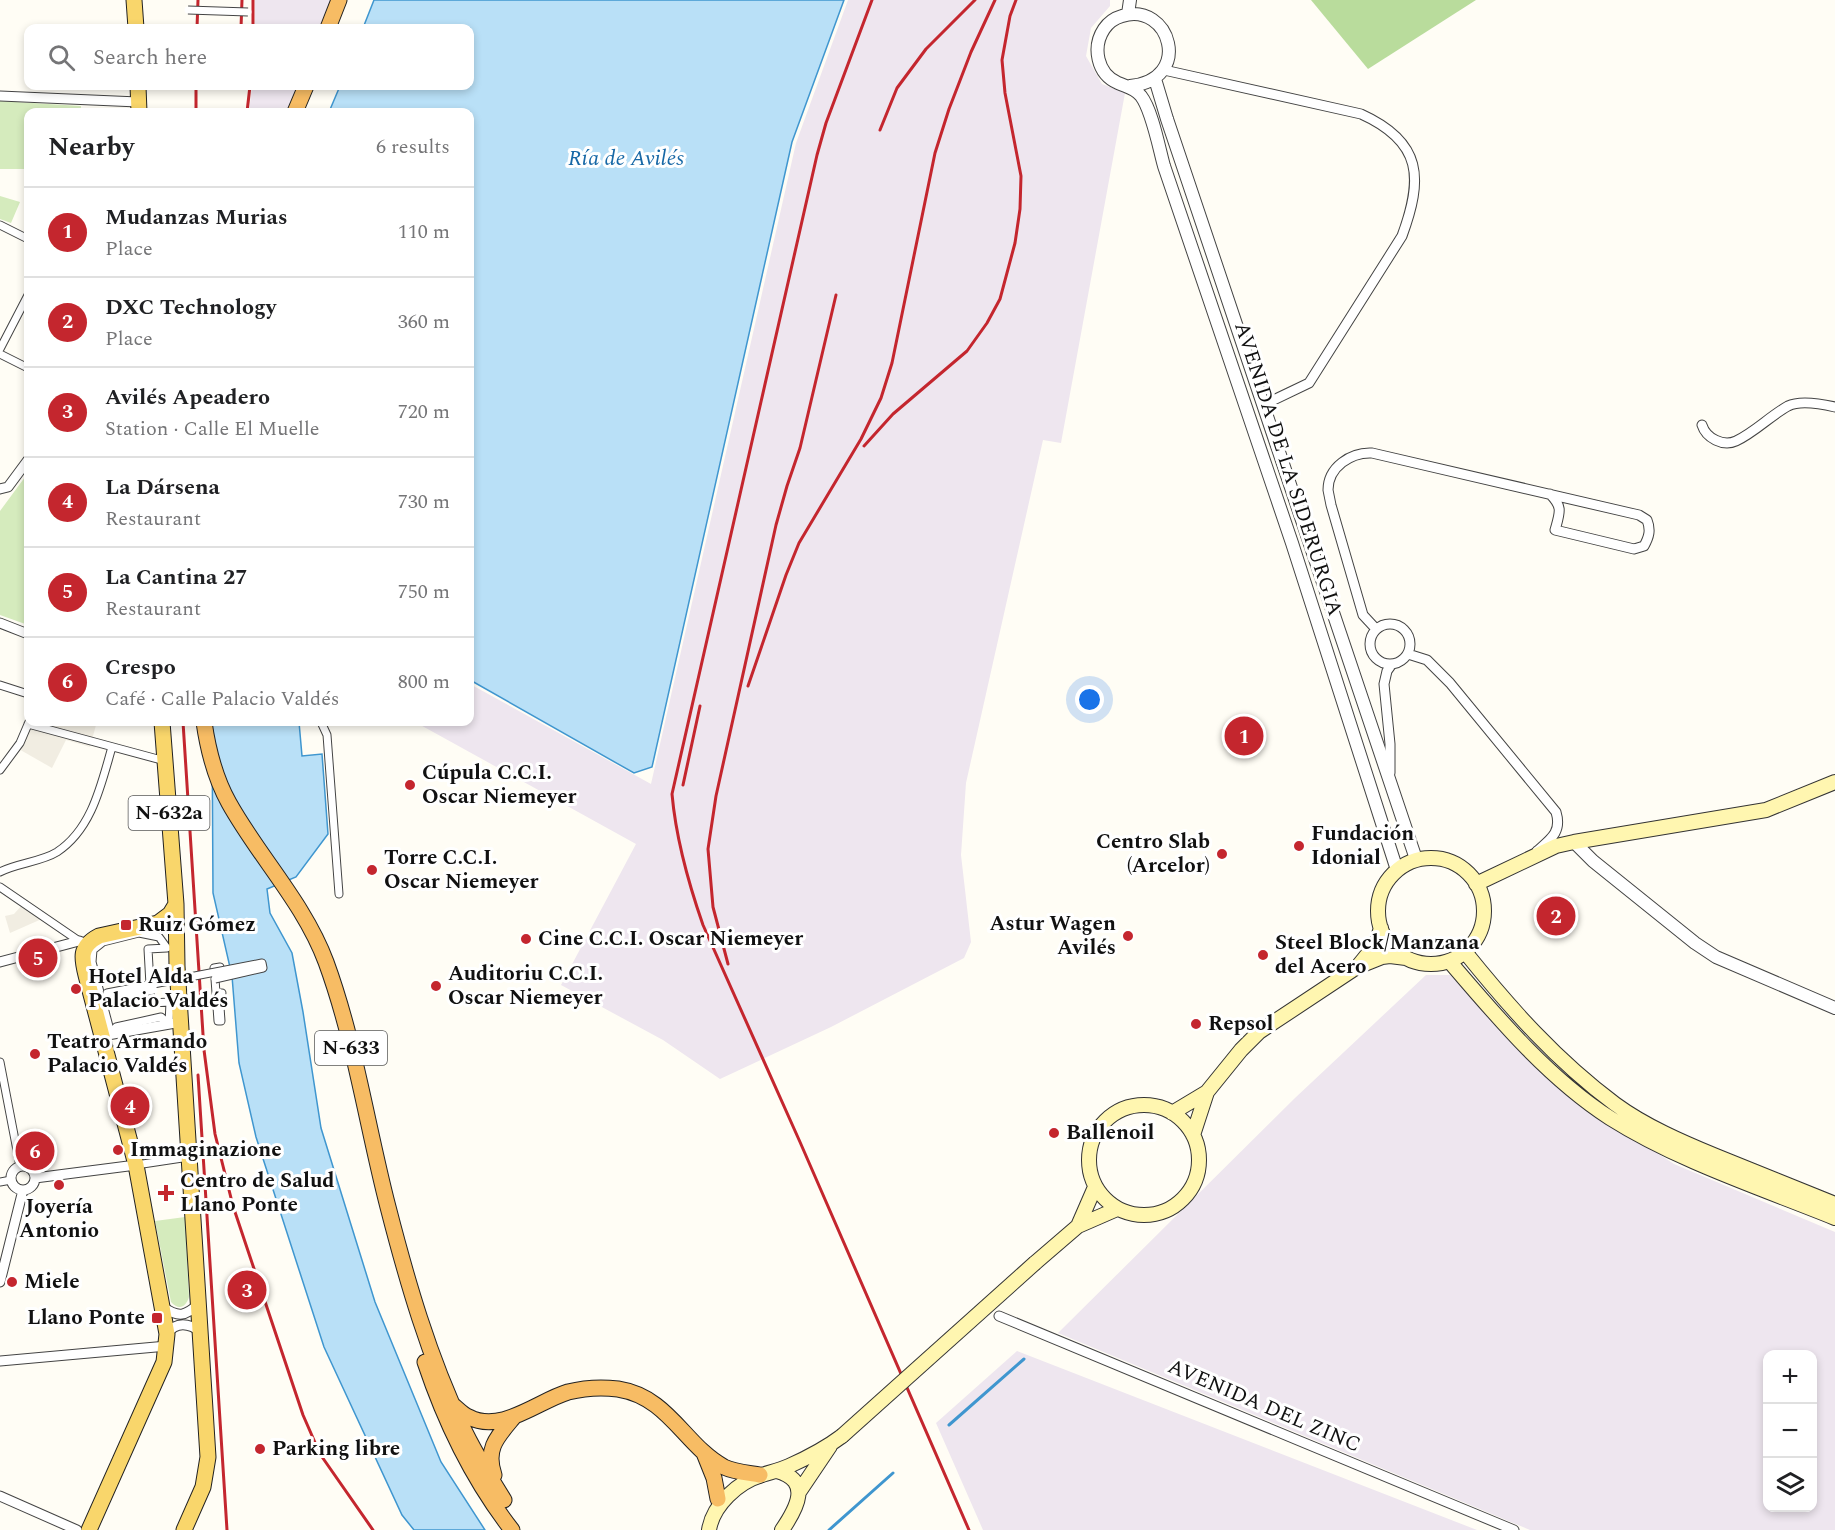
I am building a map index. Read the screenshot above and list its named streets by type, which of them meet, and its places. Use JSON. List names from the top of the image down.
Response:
{
  "streets": {
    "highway": ["N-633"],
    "main road": ["N-632a"],
    "street": ["AVENIDA DE LA SIDERURGIA", "AVENIDA DEL ZINC"]
  },
  "water": ["Ría de Avilés"],
  "places": {
    "other": [
      "Cúpula C.C.I. Oscar Niemeyer",
      "Fundación Idonial",
      "Centro Slab (Arcelor)",
      "Torre C.C.I. Oscar Niemeyer",
      "Astur Wagen Avilés",
      "Cine C.C.I. Oscar Niemeyer",
      "Steel Block/Manzana del Acero",
      "Auditoriu C.C.I. Oscar Niemeyer",
      "Hotel Alda Palacio Valdés",
      "Repsol",
      "Teatro Armando Palacio Valdés",
      "Ballenoil",
      "Immaginazione",
      "Joyería Antonio",
      "Miele",
      "Parking libre"
    ],
    "transit": ["Ruiz Gómez", "Llano Ponte"],
    "health": ["Centro de Salud Llano Ponte"]
  },
  "page": {
    "search": "Search here",
    "heading": ["Nearby", "6 results"],
    "list": [
      {
        "mark": "1",
        "name": "Mudanzas Murias",
        "note": "Place",
        "value": "110 m"
      },
      {
        "mark": "2",
        "name": "DXC Technology",
        "note": "Place",
        "value": "360 m"
      },
      {
        "mark": "3",
        "name": "Avilés Apeadero",
        "note": "Station · Calle El Muelle",
        "value": "720 m"
      },
      {
        "mark": "4",
        "name": "La Dársena",
        "note": "Restaurant",
        "value": "730 m"
      },
      {
        "mark": "5",
        "name": "La Cantina 27",
        "note": "Restaurant",
        "value": "750 m"
      },
      {
        "mark": "6",
        "name": "Crespo",
        "note": "Café · Calle Palacio Valdés",
        "value": "800 m"
      }
    ],
    "pins": [
      "1",
      "2",
      "5",
      "4",
      "6",
      "3"
    ],
    "map_buttons": ["+", "−"]
  }
}
